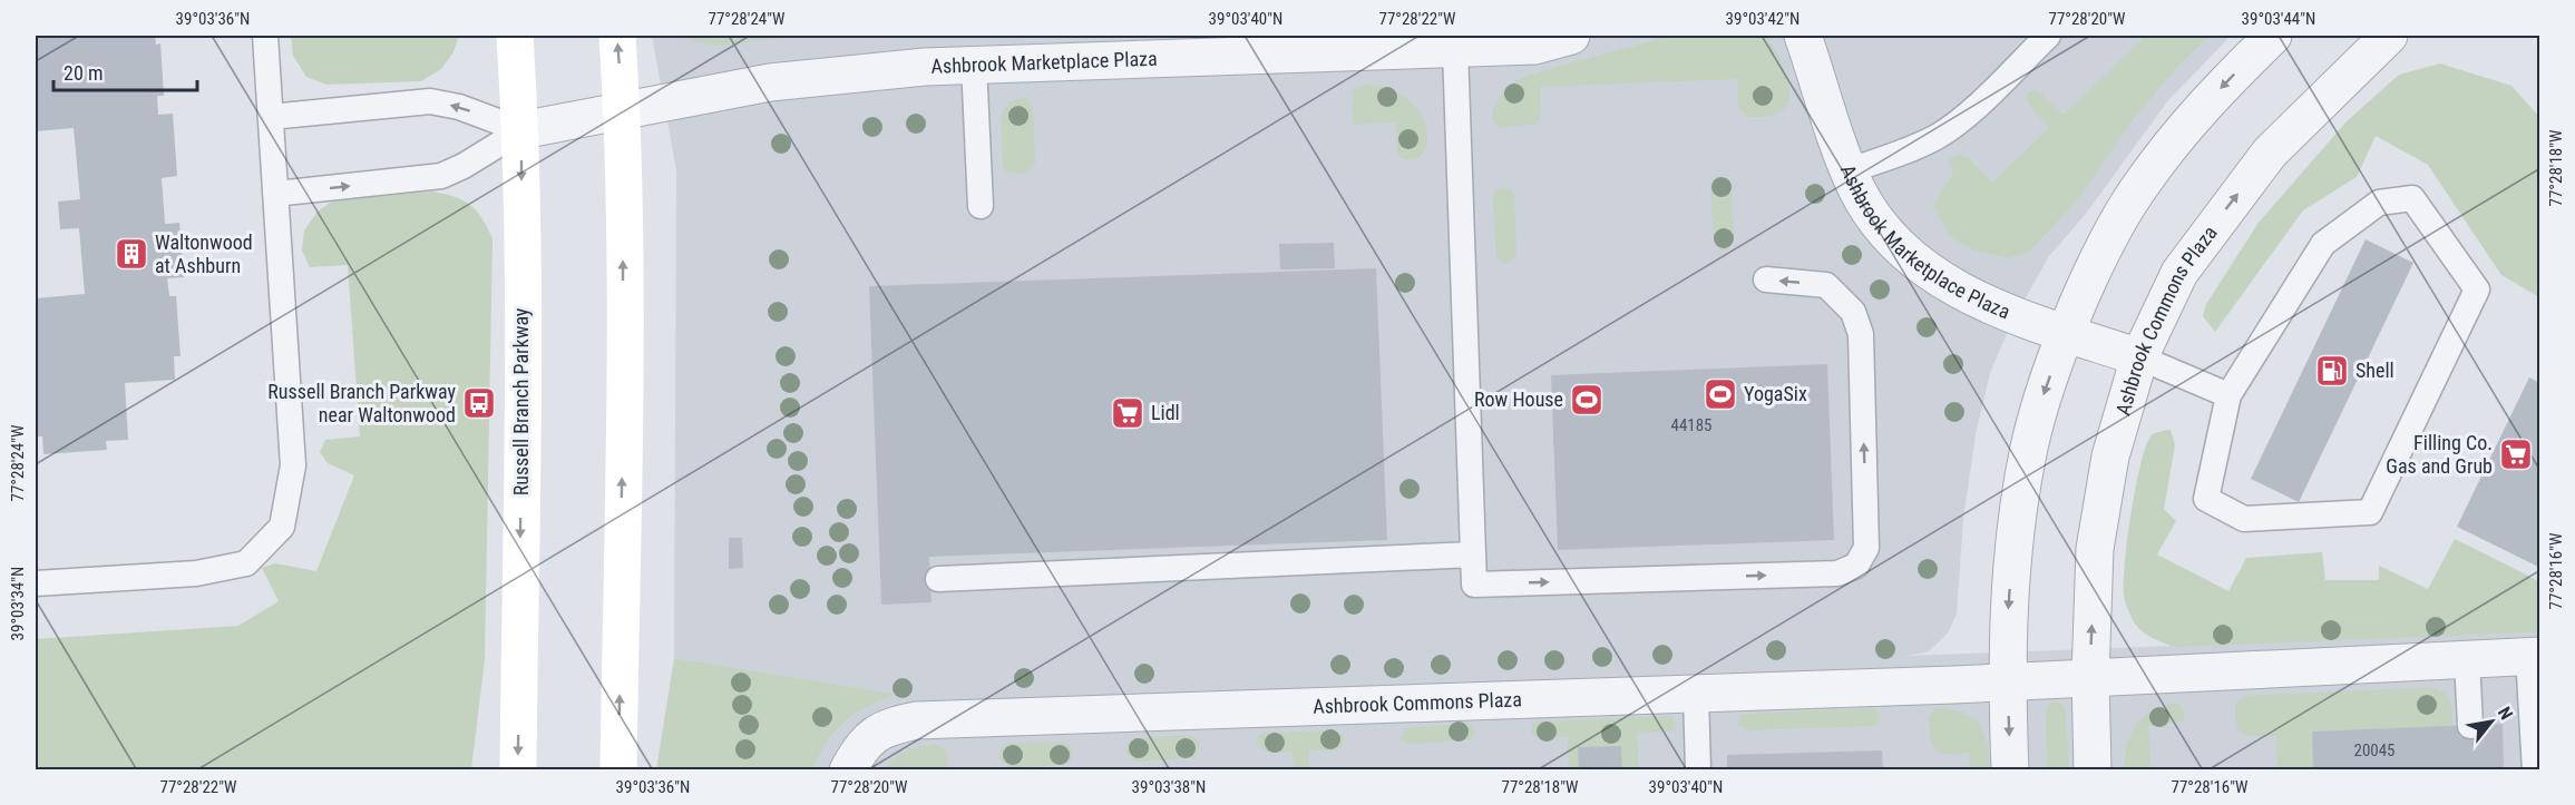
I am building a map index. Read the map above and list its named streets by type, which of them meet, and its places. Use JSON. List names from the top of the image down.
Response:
{
  "streets": {
    "main road": ["Russell Branch Parkway"],
    "street": ["Ashbrook Marketplace Plaza", "Ashbrook Commons Plaza"]
  },
  "crossings": [
    ["Ashbrook Marketplace Plaza", "Ashbrook Commons Plaza"],
    ["Ashbrook Marketplace Plaza", "Russell Branch Parkway"]
  ],
  "places": {
    "building": ["Waltonwood at Ashburn"],
    "fuel station": ["Shell"],
    "sports": ["YogaSix", "Row House"],
    "bus stop": ["Russell Branch Parkway near Waltonwood"],
    "supermarket": ["Lidl", "Filling Co. Gas and Grub"]
  },
  "house_numbers": ["44185", "20045"],
  "scale_bar": "20 m",
  "north": "top right",
  "coordinates": [
    "39°03'36\"N",
    "77°28'24\"W",
    "39°03'40\"N",
    "77°28'22\"W",
    "39°03'42\"N",
    "77°28'20\"W",
    "39°03'44\"N",
    "77°28'18\"W",
    "77°28'16\"W",
    "39°03'34\"N",
    "39°03'38\"N"
  ]
}
